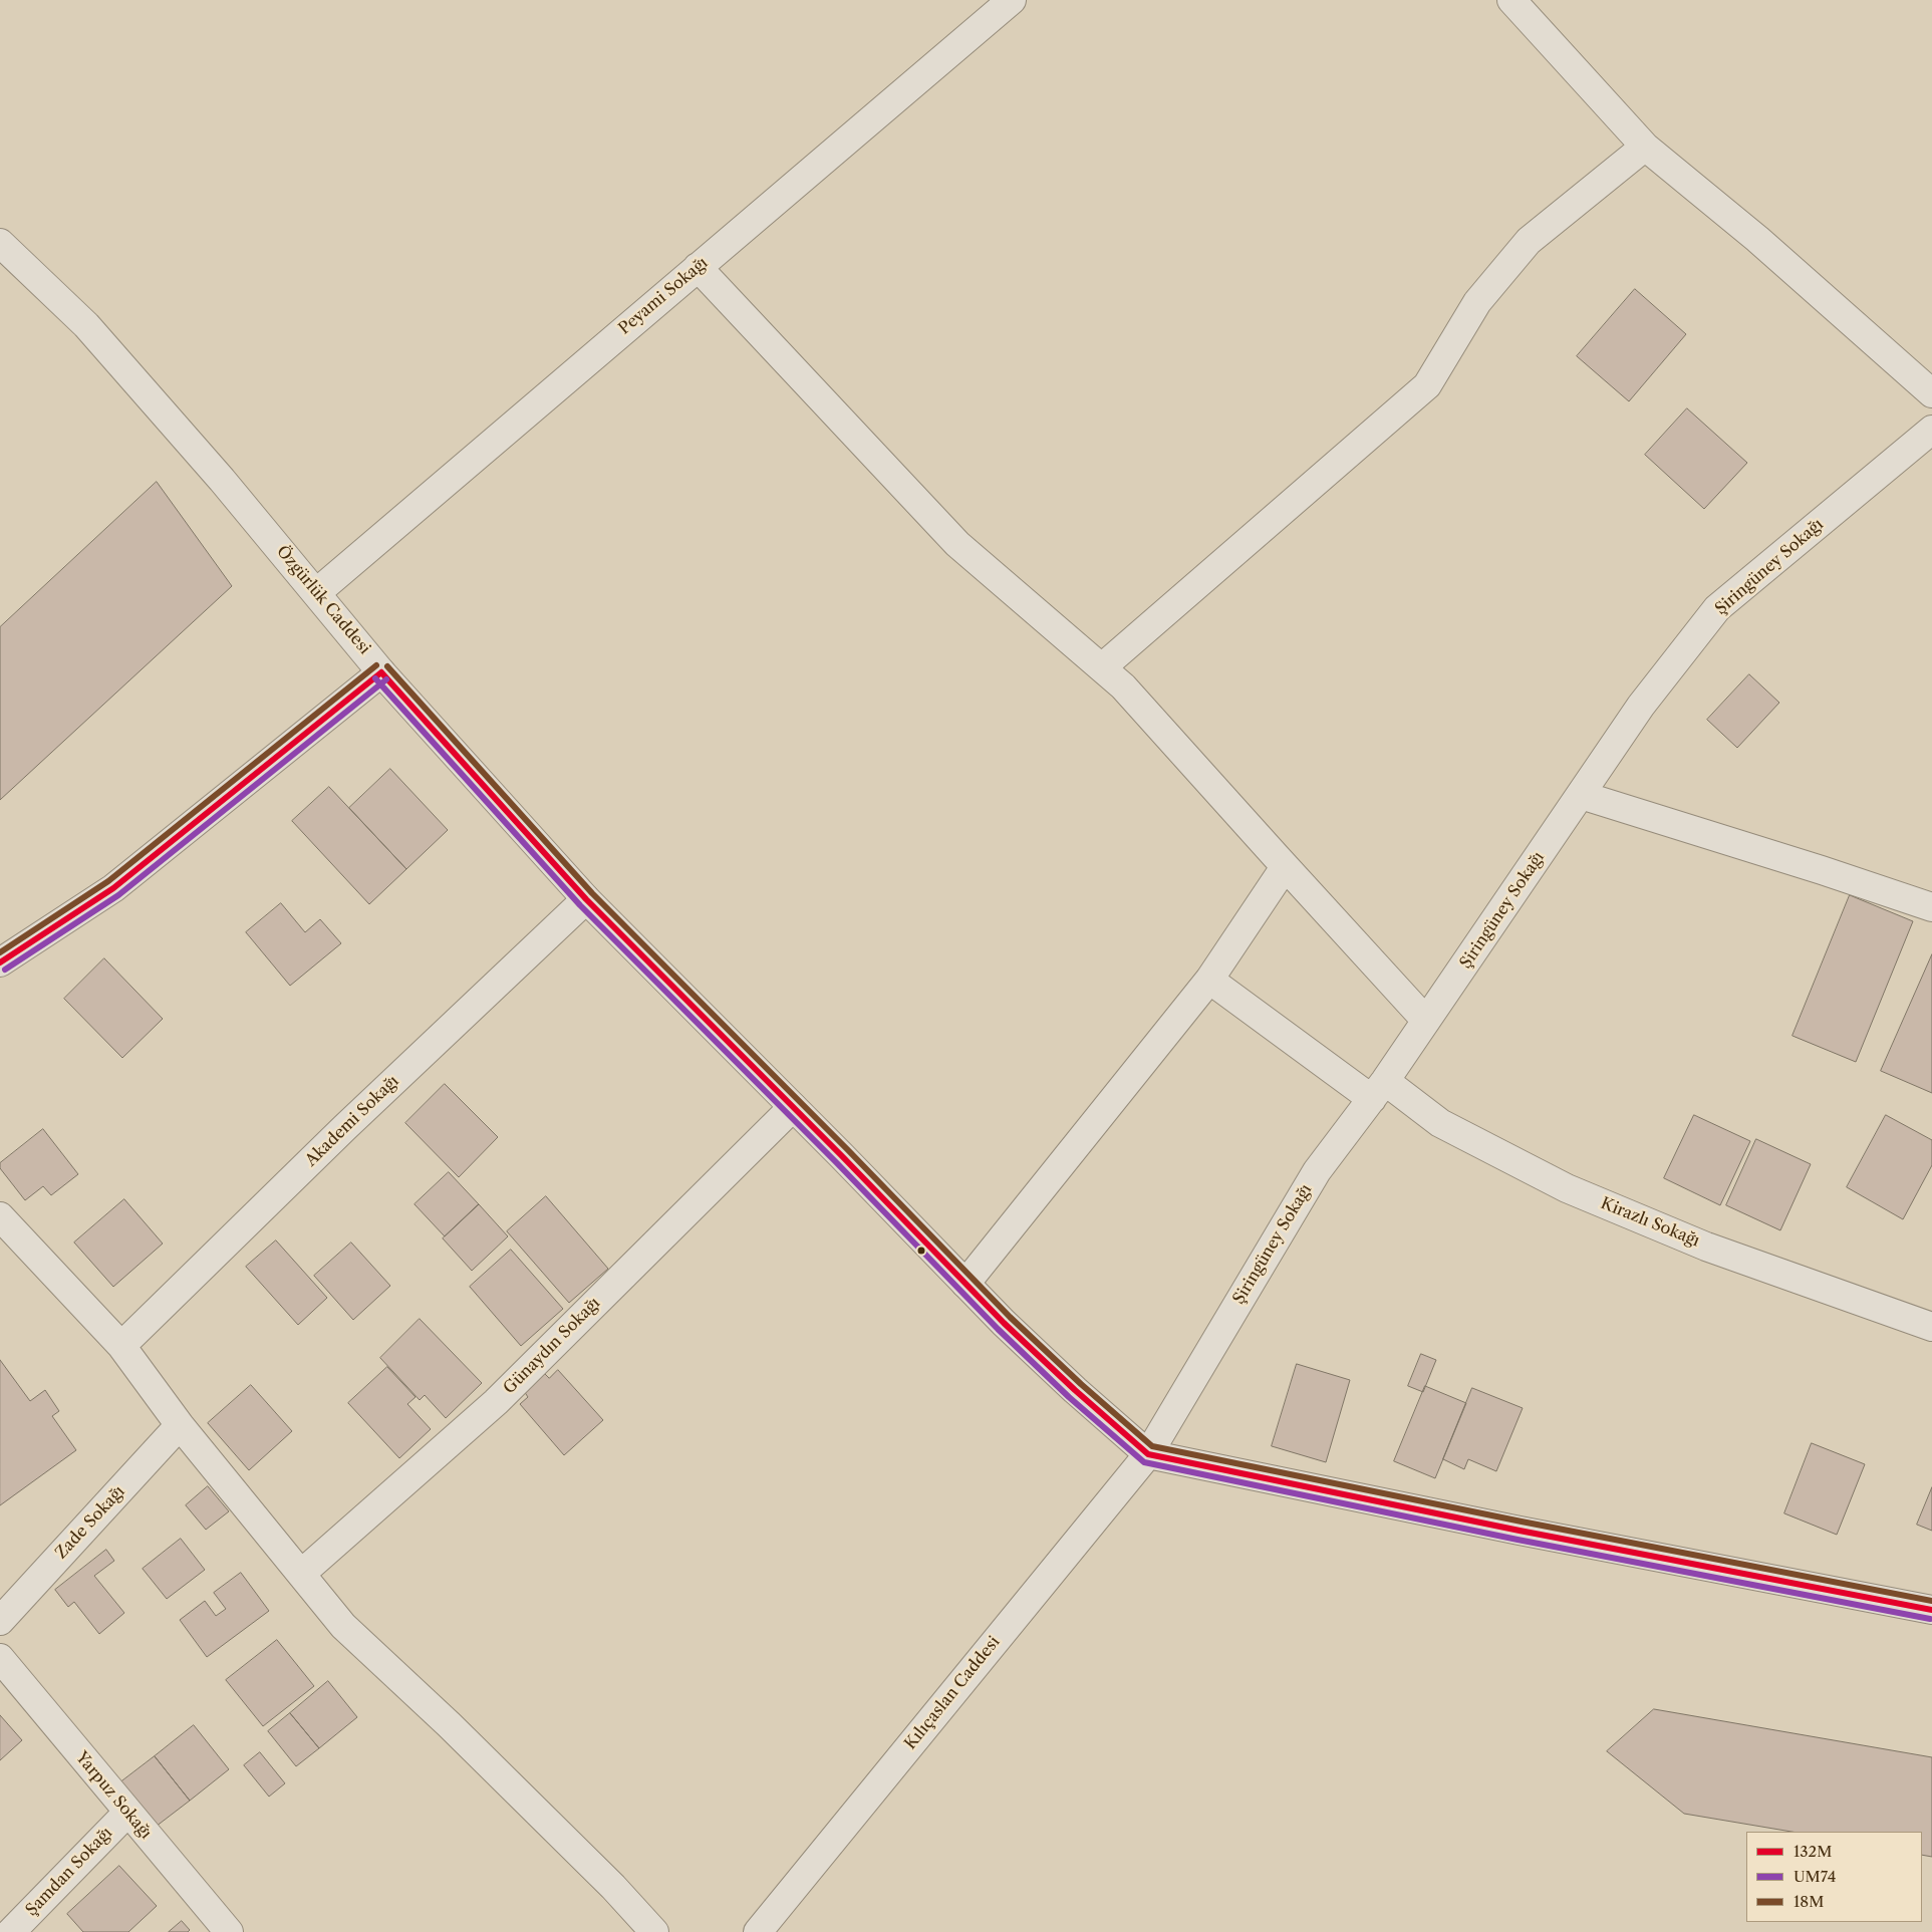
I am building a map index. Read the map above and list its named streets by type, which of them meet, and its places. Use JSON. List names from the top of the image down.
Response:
{
  "streets": {
    "street": [
      "Peyami Sokağı",
      "Şiringüney Sokağı",
      "Özgürlük Caddesi",
      "Akademi Sokağı",
      "Kirazlı Sokağı",
      "Günaydın Sokağı",
      "Zade Sokağı",
      "Kılıçaslan Caddesi",
      "Yarpuz Sokağı",
      "Şamdan Sokağı"
    ]
  },
  "crossings": [
    ["Peyami Sokağı", "Özgürlük Caddesi"],
    ["Şiringüney Sokağı", "Özgürlük Caddesi"],
    ["Şiringüney Sokağı", "Kirazlı Sokağı"],
    ["Şiringüney Sokağı", "Kılıçaslan Caddesi"],
    ["Özgürlük Caddesi", "Akademi Sokağı"],
    ["Özgürlük Caddesi", "Günaydın Sokağı"],
    ["Özgürlük Caddesi", "Kılıçaslan Caddesi"],
    ["Yarpuz Sokağı", "Şamdan Sokağı"]
  ],
  "lines": ["transit line 18M", "transit line 132M", "transit line UM74"],
  "legend": ["132M", "UM74", "18M"]
}
